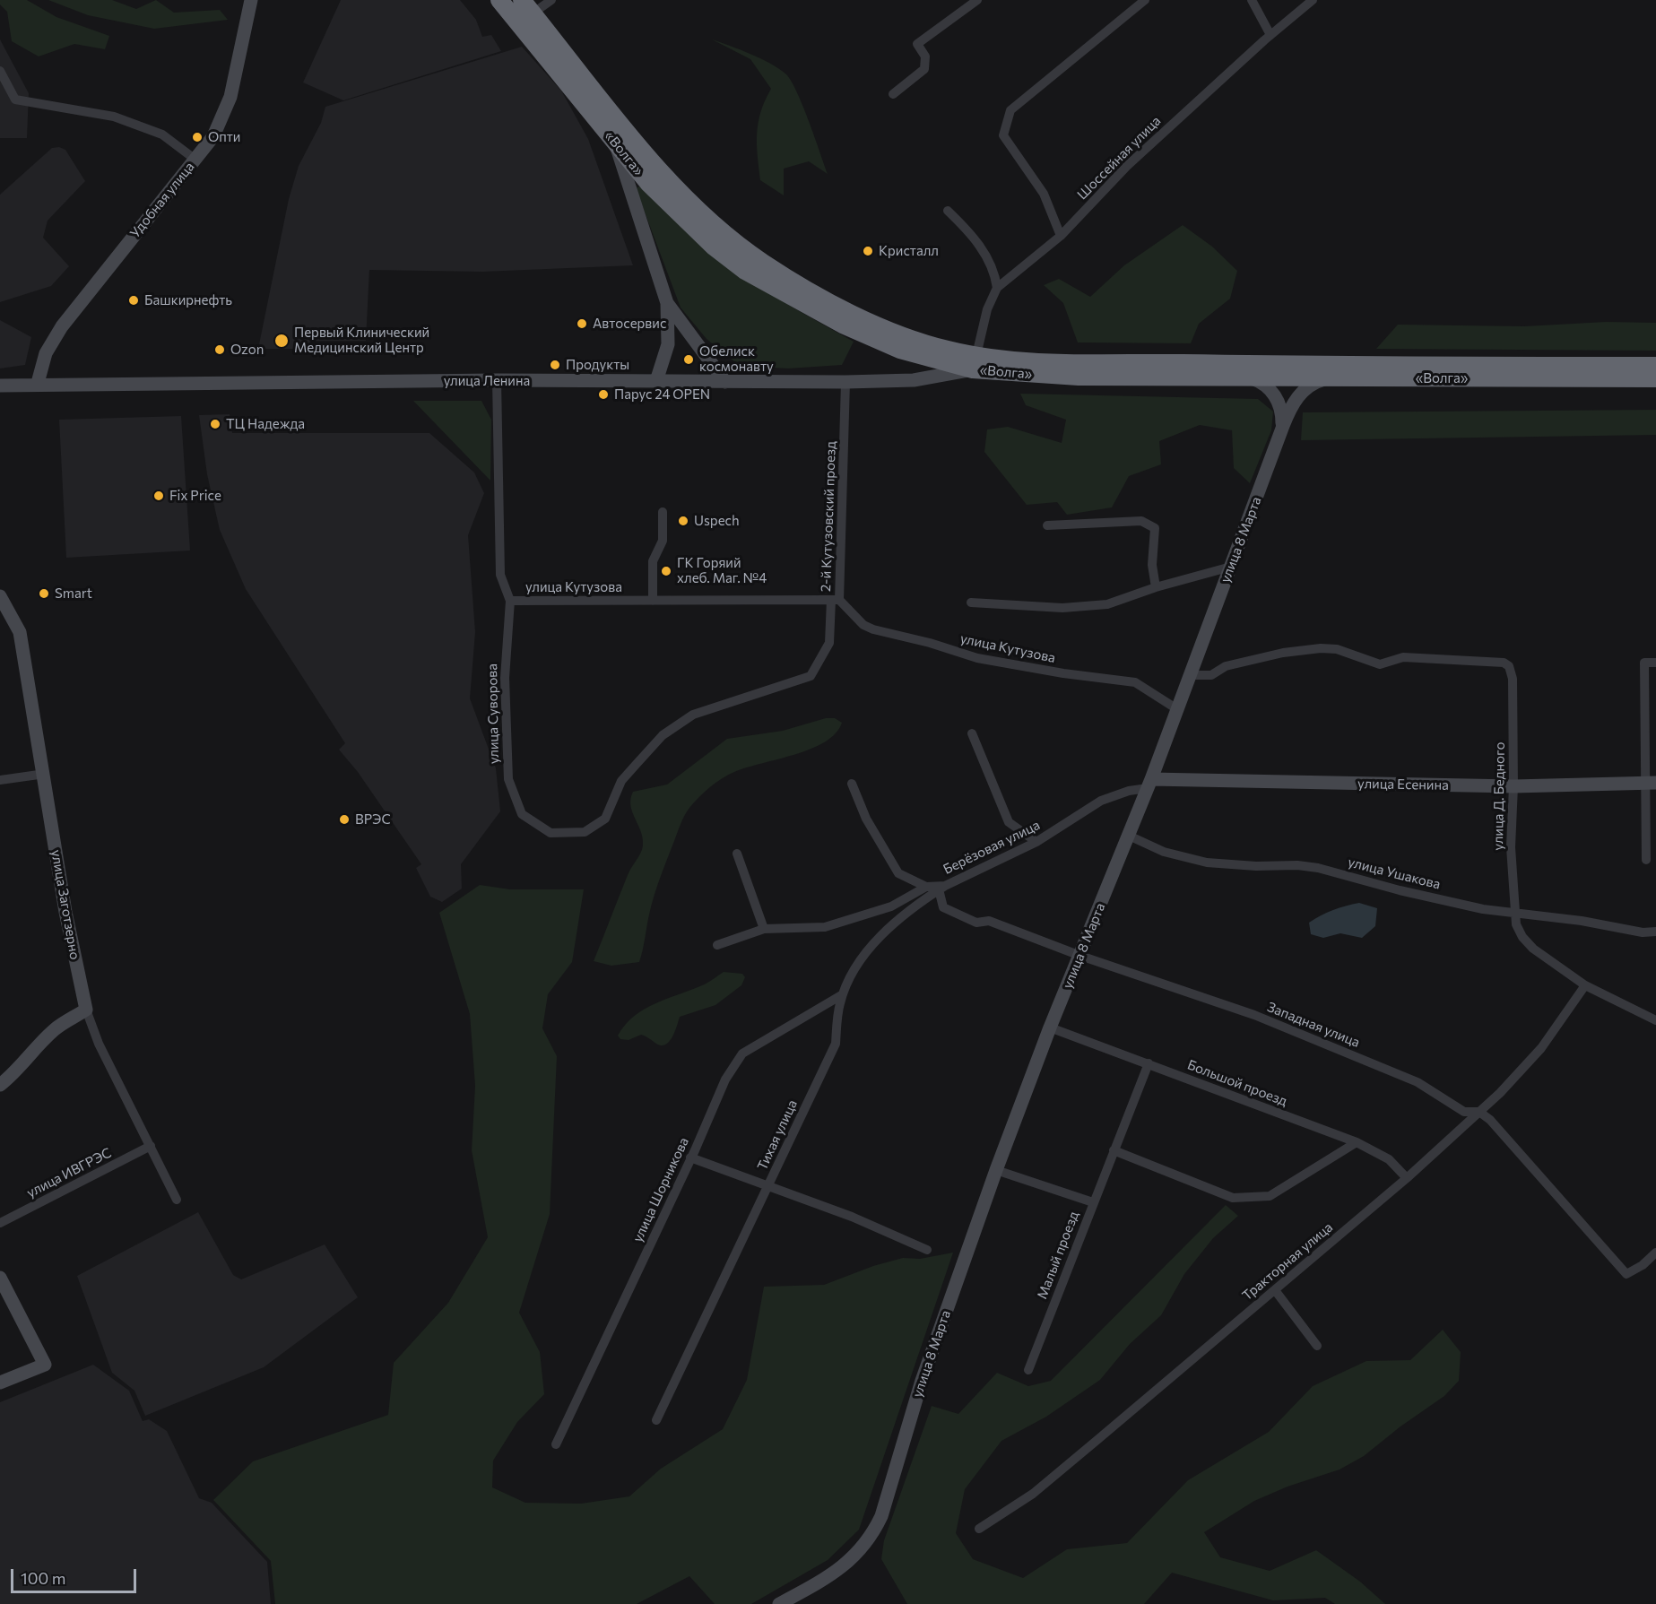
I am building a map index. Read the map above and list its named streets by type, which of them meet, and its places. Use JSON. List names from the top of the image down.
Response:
{
  "streets": {
    "highway": ["«Волга»"],
    "main road": [
      "Удобная улица",
      "улица Ленина",
      "улица 8 Марта",
      "улица Есенина",
      "улица Заготзерно"
    ],
    "street": [
      "Шоссейная улица",
      "2-й Кутузовский проезд",
      "улица Кутузова",
      "улица Суворова",
      "улица Д. Бедного",
      "Берёзовая улица",
      "улица Ушакова",
      "Западная улица",
      "Большой проезд",
      "Тихая улица",
      "улица ИВГРЭС",
      "улица Шорникова",
      "Малый проезд",
      "Тракторная улица"
    ]
  },
  "crossings": [
    ["«Волга»", "Шоссейная улица"],
    ["«Волга»", "улица Ленина"],
    ["«Волга»", "улица 8 Марта"],
    ["Шоссейная улица", "улица Ленина"],
    ["Удобная улица", "улица Ленина"],
    ["улица Ленина", "2-й Кутузовский проезд"],
    ["улица Ленина", "улица Суворова"],
    ["2-й Кутузовский проезд", "улица Кутузова"],
    ["2-й Кутузовский проезд", "улица Суворова"],
    ["улица 8 Марта", "улица Кутузова"],
    ["улица 8 Марта", "улица Есенина"],
    ["улица 8 Марта", "улица Д. Бедного"],
    ["улица 8 Марта", "Берёзовая улица"],
    ["улица 8 Марта", "улица Ушакова"],
    ["улица 8 Марта", "Западная улица"],
    ["улица 8 Марта", "Большой проезд"],
    ["улица Кутузова", "улица Суворова"],
    ["улица Есенина", "улица Д. Бедного"],
    ["улица Есенина", "Берёзовая улица"],
    ["улица Д. Бедного", "улица Ушакова"],
    ["улица Д. Бедного", "Тракторная улица"],
    ["Берёзовая улица", "Западная улица"],
    ["Берёзовая улица", "Тихая улица"],
    ["улица Заготзерно", "улица ИВГРЭС"],
    ["Западная улица", "Тихая улица"],
    ["Западная улица", "Тракторная улица"],
    ["Большой проезд", "Малый проезд"],
    ["Большой проезд", "Тракторная улица"],
    ["Тихая улица", "улица Шорникова"]
  ],
  "places": [
    "Опти",
    "Кристалл",
    "Башкирнефть",
    "Автосервис",
    "Первый Клинический Медицинский Центр",
    "Ozon",
    "Обелиск космонавту",
    "Продукты",
    "Парус 24 OPEN",
    "ТЦ Надежда",
    "Fix Price",
    "Uspech",
    "ГК Горяий хлеб. Маг. №4",
    "Smart",
    "ВРЭС"
  ],
  "scale_bar": "100 m"
}
